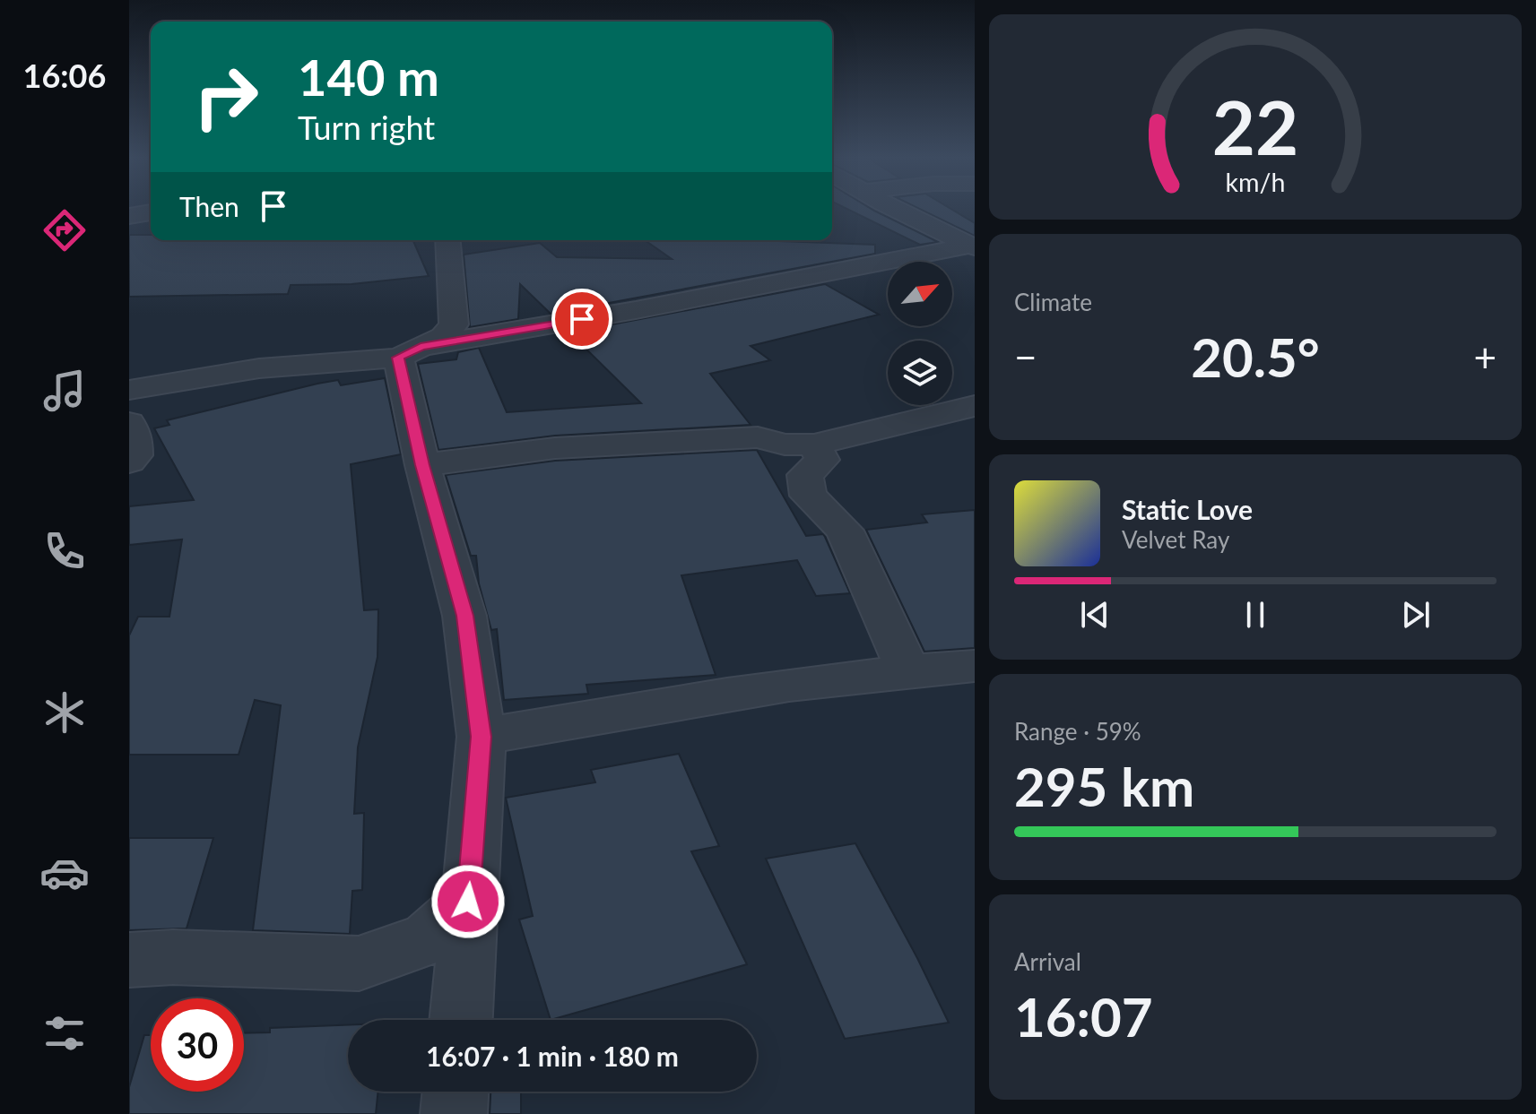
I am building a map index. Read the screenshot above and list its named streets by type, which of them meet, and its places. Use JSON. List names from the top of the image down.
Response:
{
  "north": "top right",
  "page": {
    "tabs": "16:06",
    "turn": ["140 m", "Turn right"],
    "then": "Then",
    "tile": [
      "Climate",
      ["Range · 59%", "295 km"],
      ["Arrival", "16:07"]
    ],
    "heat": ["−", "20.5°", "+"],
    "song": ["Static Love", "Velvet Ray"],
    "limit": "30",
    "trip": "16:07 · 1 min · 180 m",
    "gauge": ["22", "km/h"]
  }
}
